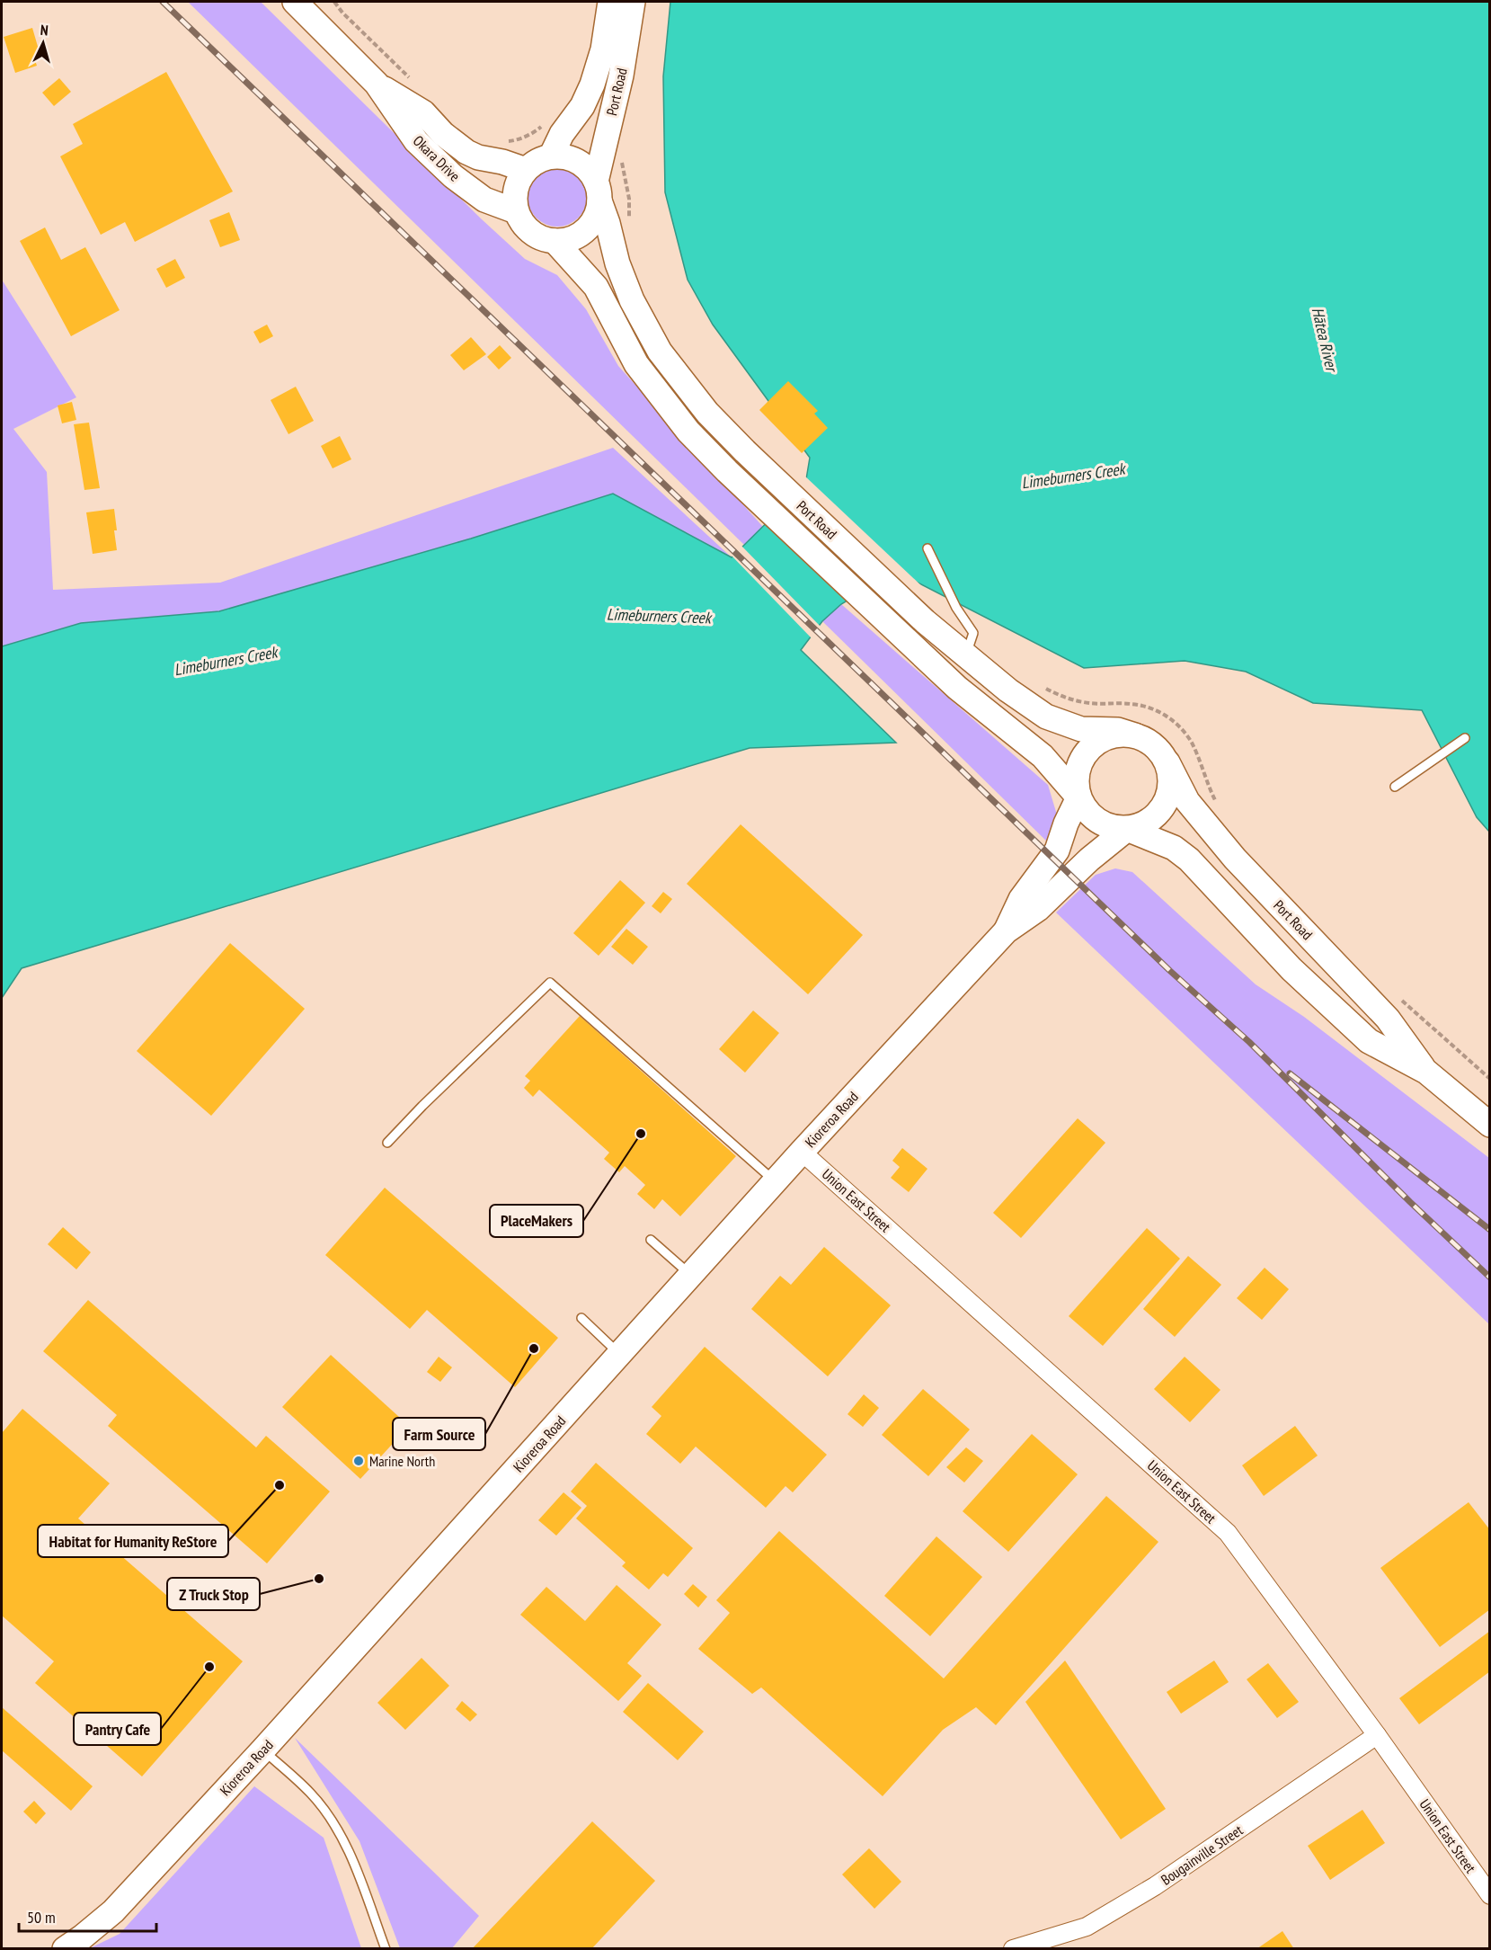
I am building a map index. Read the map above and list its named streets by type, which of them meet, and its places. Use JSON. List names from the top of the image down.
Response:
{
  "streets": {
    "main road": ["Port Road", "Okara Drive", "Kioreroa Road"],
    "street": ["Union East Street", "Bougainville Street"]
  },
  "crossings": [
    ["Port Road", "Okara Drive"],
    ["Port Road", "Kioreroa Road"],
    ["Kioreroa Road", "Union East Street"],
    ["Union East Street", "Bougainville Street"]
  ],
  "water": ["Hātea River", "Limeburners Creek"],
  "places": [
    "PlaceMakers",
    "Farm Source",
    "Marine North",
    "Habitat for Humanity ReStore",
    "Z Truck Stop",
    "Pantry Cafe"
  ],
  "scale_bar": "50 m",
  "north": "top"
}
